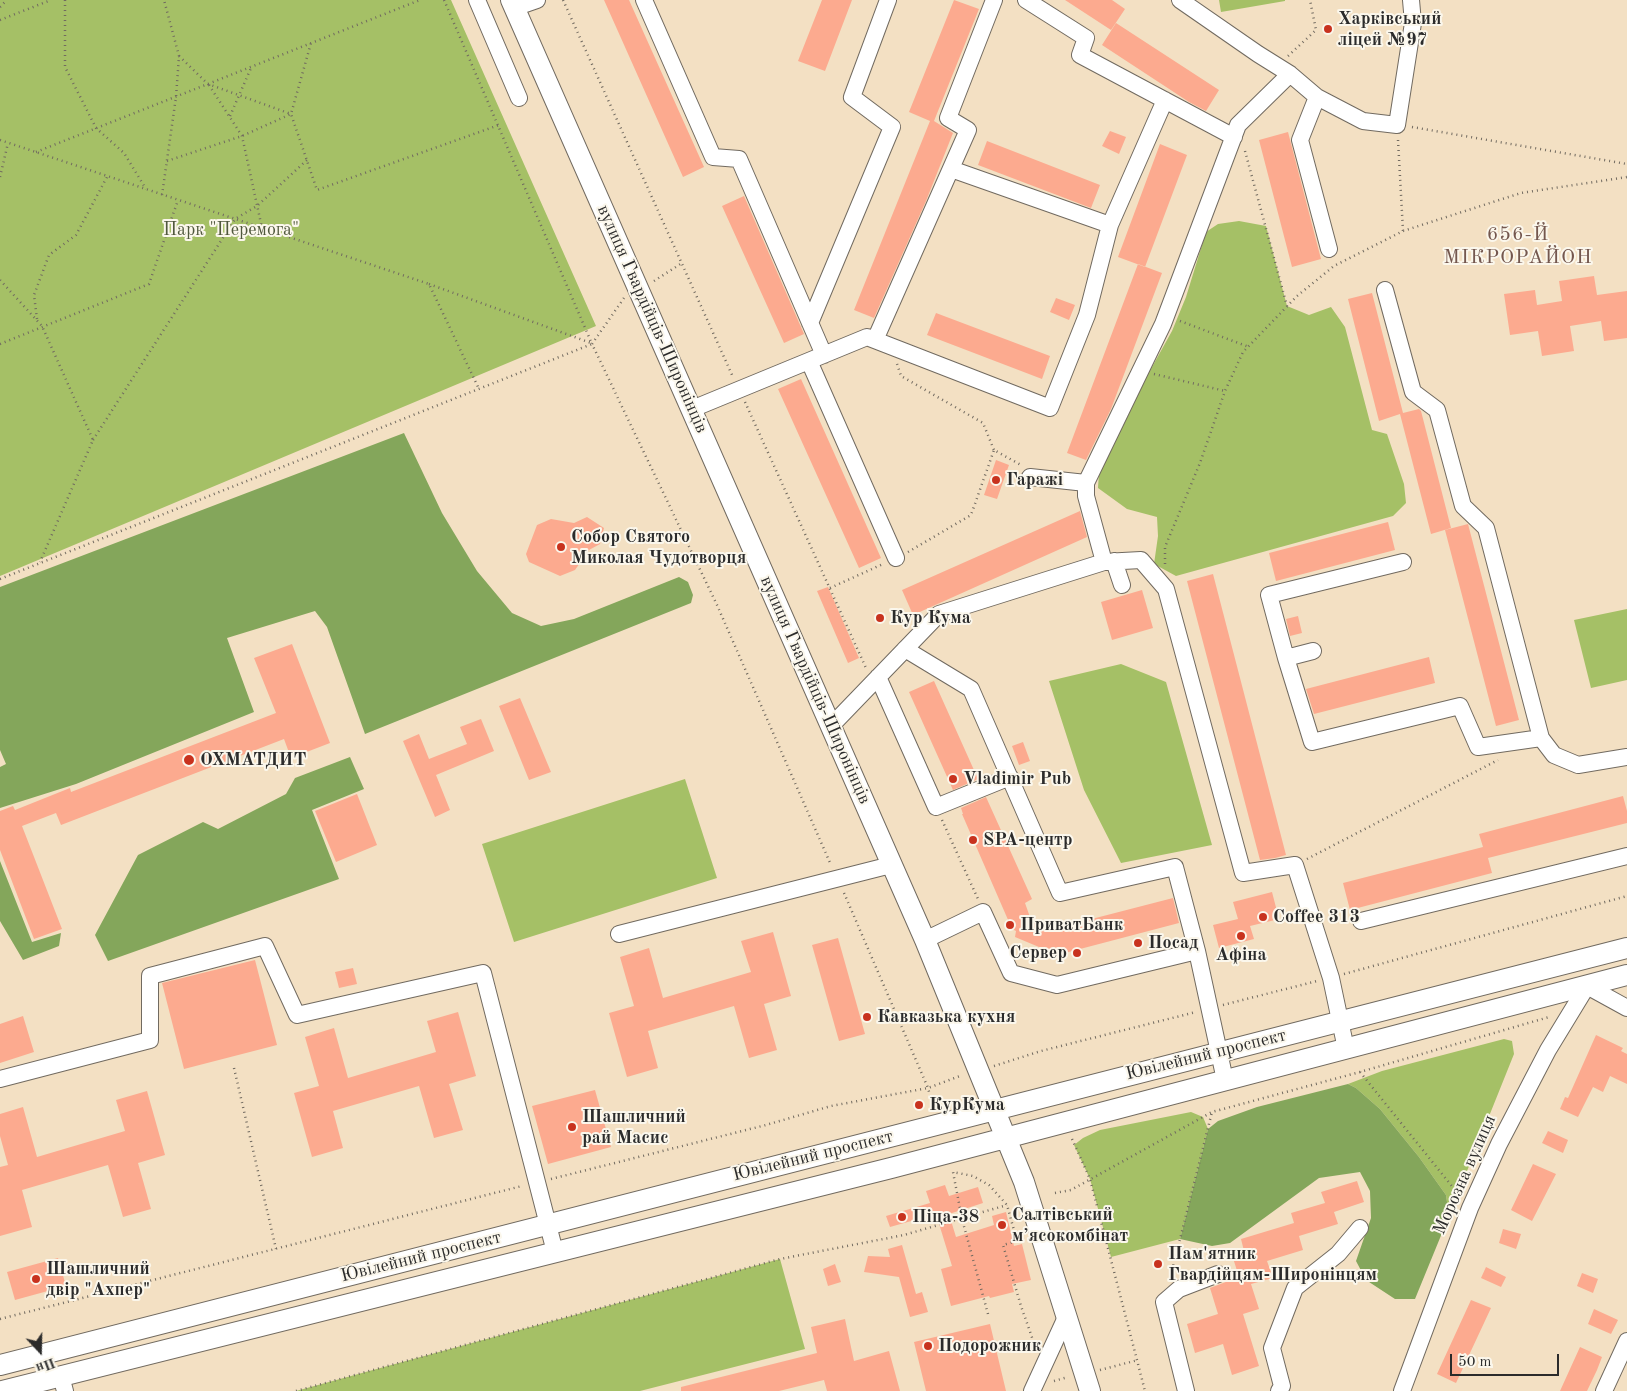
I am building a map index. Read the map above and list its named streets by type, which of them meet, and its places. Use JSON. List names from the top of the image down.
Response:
{
  "streets": {
    "main road": ["вулиця Гвардійців-Широнінців", "Ювілейний проспект"],
    "street": ["Морозна вулиця"]
  },
  "crossings": [
    ["вулиця Гвардійців-Широнінців", "Ювілейний проспект"],
    ["Ювілейний проспект", "Морозна вулиця"]
  ],
  "districts": ["656-Й МІКРОРАЙОН"],
  "parks": ["Парк \"Перемога\""],
  "places": [
    "Харківський ліцей №97",
    "Гаражі",
    "Собор Святого Миколая Чудотворця",
    "Кур Кума",
    "ОХМАТДИТ",
    "Vladimir Pub",
    "SPA-центр",
    "Coffee 313",
    "ПриватБанк",
    "Афіна",
    "Посад",
    "Сервер",
    "Кавказька кухня",
    "КурКума",
    "Шашличний рай Масис",
    "Піца-38",
    "Салтівський мʼясокомбінат",
    "Пам'ятник Гвардійцям-Широнінцям",
    "Шашличний двір \"Ахпер\"",
    "Подорожник"
  ],
  "scale_bar": "50 m",
  "north": "bottom"
}
